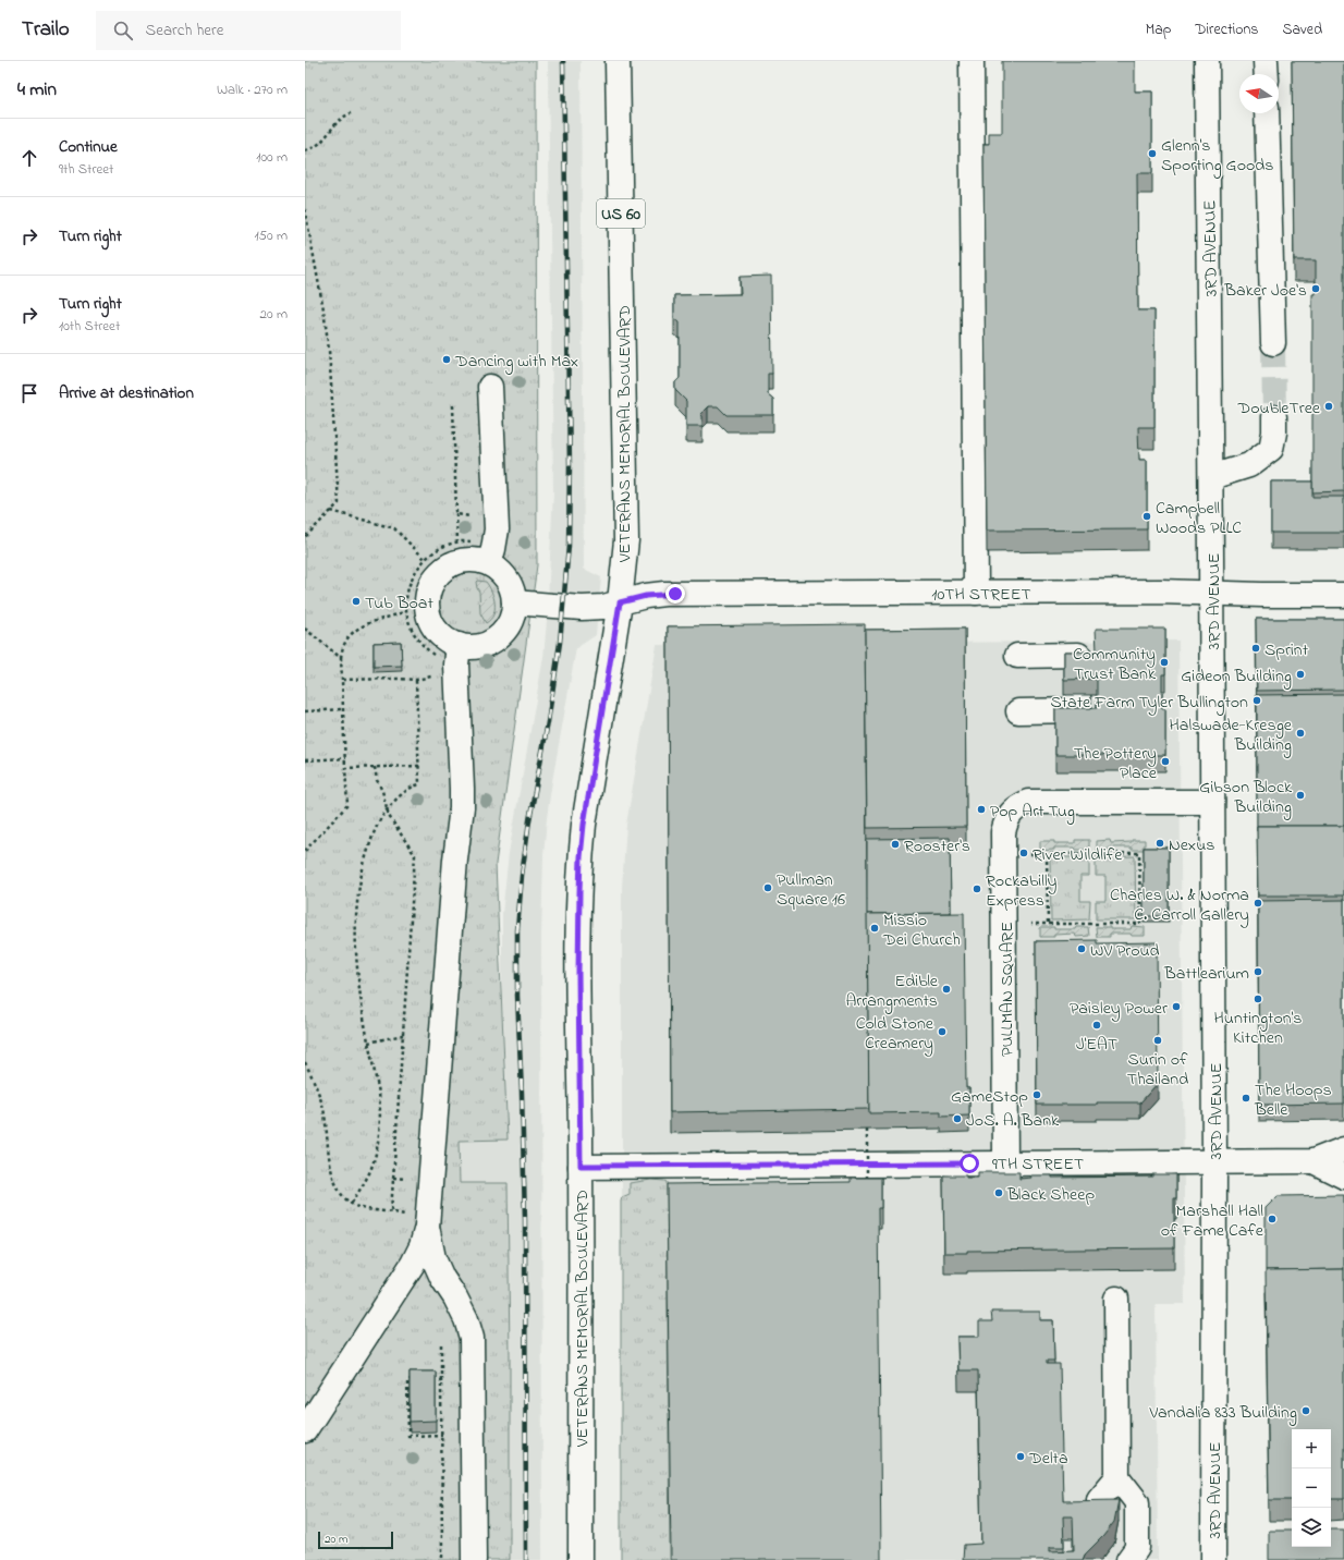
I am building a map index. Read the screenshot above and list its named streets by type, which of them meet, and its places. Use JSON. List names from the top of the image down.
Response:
{
  "streets": {
    "street": [
      "US 60",
      "3RD AVENUE",
      "VETERANS MEMORIAL BOULEVARD",
      "10TH STREET",
      "PULLMAN SQUARE",
      "9TH STREET"
    ]
  },
  "crossings": [
    ["3RD AVENUE", "10TH STREET"],
    ["3RD AVENUE", "PULLMAN SQUARE"],
    ["3RD AVENUE", "9TH STREET"],
    ["VETERANS MEMORIAL BOULEVARD", "10TH STREET"],
    ["VETERANS MEMORIAL BOULEVARD", "9TH STREET"],
    ["PULLMAN SQUARE", "9TH STREET"]
  ],
  "places": [
    "Glenn's Sporting Goods",
    "Baker Joe's",
    "Dancing with Max",
    "DoubleTree",
    "Campbell Woods PLLC",
    "Tub Boat",
    "Sprint",
    "Community Trust Bank",
    "Gideon Building",
    "State Farm Tyler Bullington",
    "Halswade-Kresge Building",
    "The Pottery Place",
    "Gibson Block Building",
    "Pop Art Tug",
    "Nexus",
    "Rooster's",
    "River Wildlife",
    "Pullman Square 16",
    "Rockabilly Express",
    "Charles W. & Norma C. Carroll Gallery",
    "Missio Dei Church",
    "WV Proud",
    "Battlearium",
    "Edible Arrangments",
    "Huntington's Kitchen",
    "Paisley Power",
    "J'EAT",
    "Cold Stone Creamery",
    "Surin of Thailand",
    "GameStop",
    "The Hoops Belle",
    "JoS. A. Bank",
    "Black Sheep",
    "Marshall Hall of Fame Cafe",
    "Vandalia 833 Building",
    "Delta"
  ],
  "scale_bar": "20 m",
  "north": "left",
  "page": {
    "header": "Trailo",
    "search": "Search here",
    "nav": ["Map", "Directions", "Saved"],
    "heading": ["4 min", "Walk · 270 m"],
    "list": [
      ["Continue", "9th Street", "100 m"],
      ["Turn right", "150 m"],
      ["Turn right", "10th Street", "20 m"],
      "Arrive at destination"
    ],
    "map_buttons": ["+", "−"],
    "scale": "20 m"
  }
}
